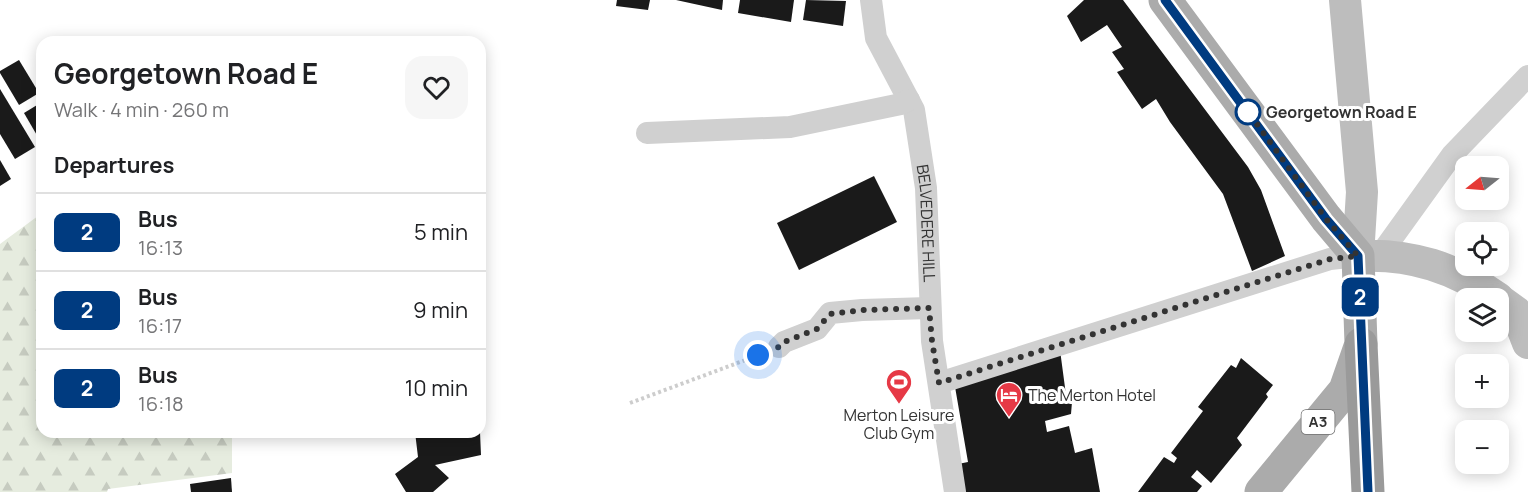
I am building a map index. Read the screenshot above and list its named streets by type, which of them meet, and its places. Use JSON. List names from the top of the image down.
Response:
{
  "streets": {
    "main road": ["A3"],
    "street": ["BELVEDERE HILL"]
  },
  "places": {
    "other": ["Georgetown Road E"],
    "sports": ["Merton Leisure Club Gym"],
    "hotel": ["The Merton Hotel"]
  },
  "lines": ["bus line 2"],
  "north": "left",
  "page": {
    "on_map": "2",
    "heading": [
      ["Georgetown Road E", "Walk · 4 min · 260 m"],
      "Departures"
    ],
    "map_buttons": ["+", "−"],
    "list": [
      {
        "mark": "2",
        "name": "Bus",
        "note": "16:13",
        "value": "5 min"
      },
      {
        "mark": "2",
        "name": "Bus",
        "note": "16:17",
        "value": "9 min"
      },
      {
        "mark": "2",
        "name": "Bus",
        "note": "16:18",
        "value": "10 min"
      }
    ]
  }
}
